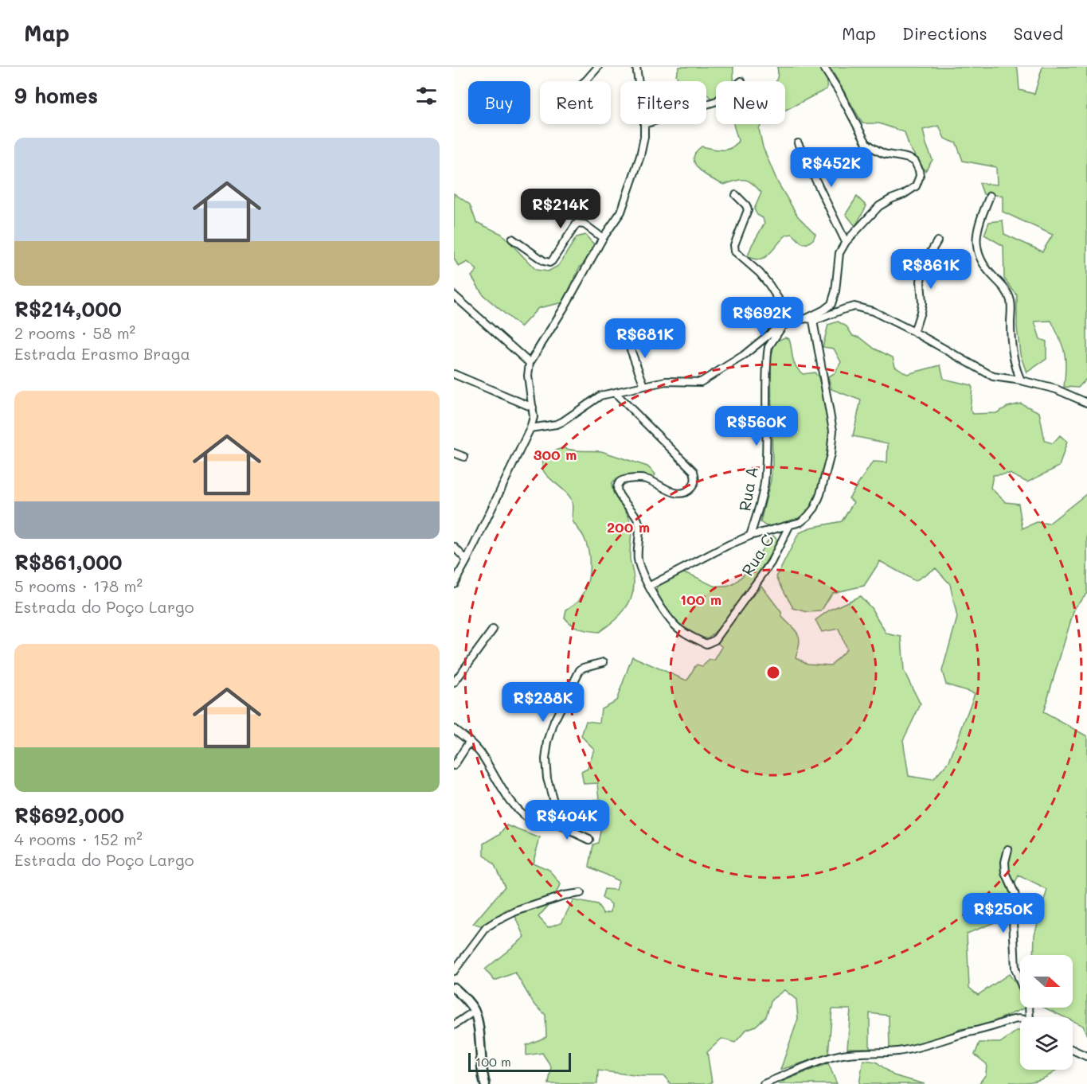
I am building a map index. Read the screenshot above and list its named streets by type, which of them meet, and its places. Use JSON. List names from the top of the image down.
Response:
{
  "streets": {
    "street": ["Rua A", "Rua C"]
  },
  "scale_bar": "100 m",
  "north": "right",
  "page": {
    "header": "Map",
    "nav": ["Map", "Directions", "Saved"],
    "heading": "9 homes",
    "chip": [
      "Buy",
      "Rent",
      "Filters",
      "New"
    ],
    "list": [
      {
        "name": "R$214,000",
        "note": "2 rooms · 58 m² · Estrada Erasmo Braga"
      },
      {
        "name": "R$861,000",
        "note": "5 rooms · 178 m² · Estrada do Poço Largo"
      },
      {
        "name": "R$692,000",
        "note": "4 rooms · 152 m² · Estrada do Poço Largo"
      }
    ],
    "price": [
      "R$452K",
      "R$214K",
      "R$861K",
      "R$692K",
      "R$681K",
      "R$560K",
      "R$288K",
      "R$404K",
      "R$250K"
    ],
    "scale": "100 m"
  },
  "rings": ["300 m", "200 m", "100 m"]
}
